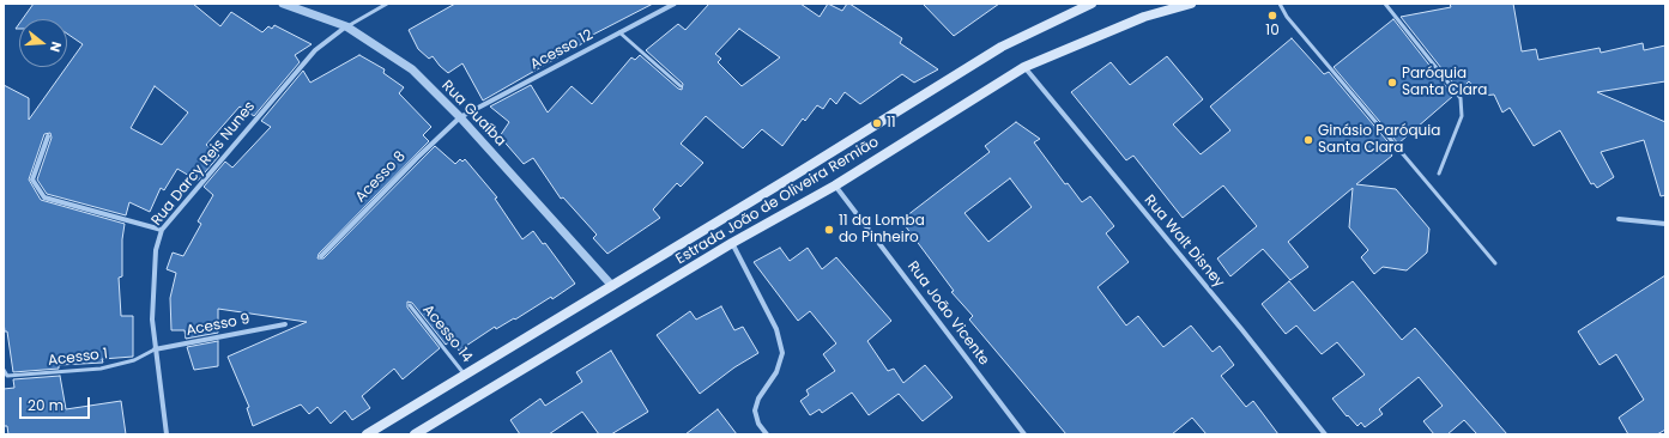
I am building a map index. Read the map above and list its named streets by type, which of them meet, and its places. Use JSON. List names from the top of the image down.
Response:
{
  "streets": {
    "main road": ["Estrada João de Oliveira Remião"],
    "street": [
      "Acesso 12",
      "Rua Guaíba",
      "Rua Darcy Reis Nunes",
      "Acesso 8",
      "Rua Walt Disney",
      "Rua João Vicente",
      "Acesso 9"
    ],
    "lane": ["Acesso 14", "Acesso 1"]
  },
  "crossings": [
    ["Acesso 12", "Rua Guaíba"],
    ["Acesso 12", "Acesso 8"],
    ["Rua Guaíba", "Rua Darcy Reis Nunes"],
    ["Rua Guaíba", "Acesso 8"],
    ["Rua Guaíba", "Estrada João de Oliveira Remião"],
    ["Rua Darcy Reis Nunes", "Acesso 9"],
    ["Rua Darcy Reis Nunes", "Acesso 1"],
    ["Estrada João de Oliveira Remião", "Rua Walt Disney"],
    ["Estrada João de Oliveira Remião", "Rua João Vicente"],
    ["Estrada João de Oliveira Remião", "Acesso 14"],
    ["Acesso 9", "Acesso 1"]
  ],
  "places": [
    "10",
    "Paróquia Santa Clara",
    "11",
    "Ginásio Paróquia Santa Clara",
    "11 da Lomba do Pinheiro"
  ],
  "scale_bar": "20 m",
  "north": "right"
}
